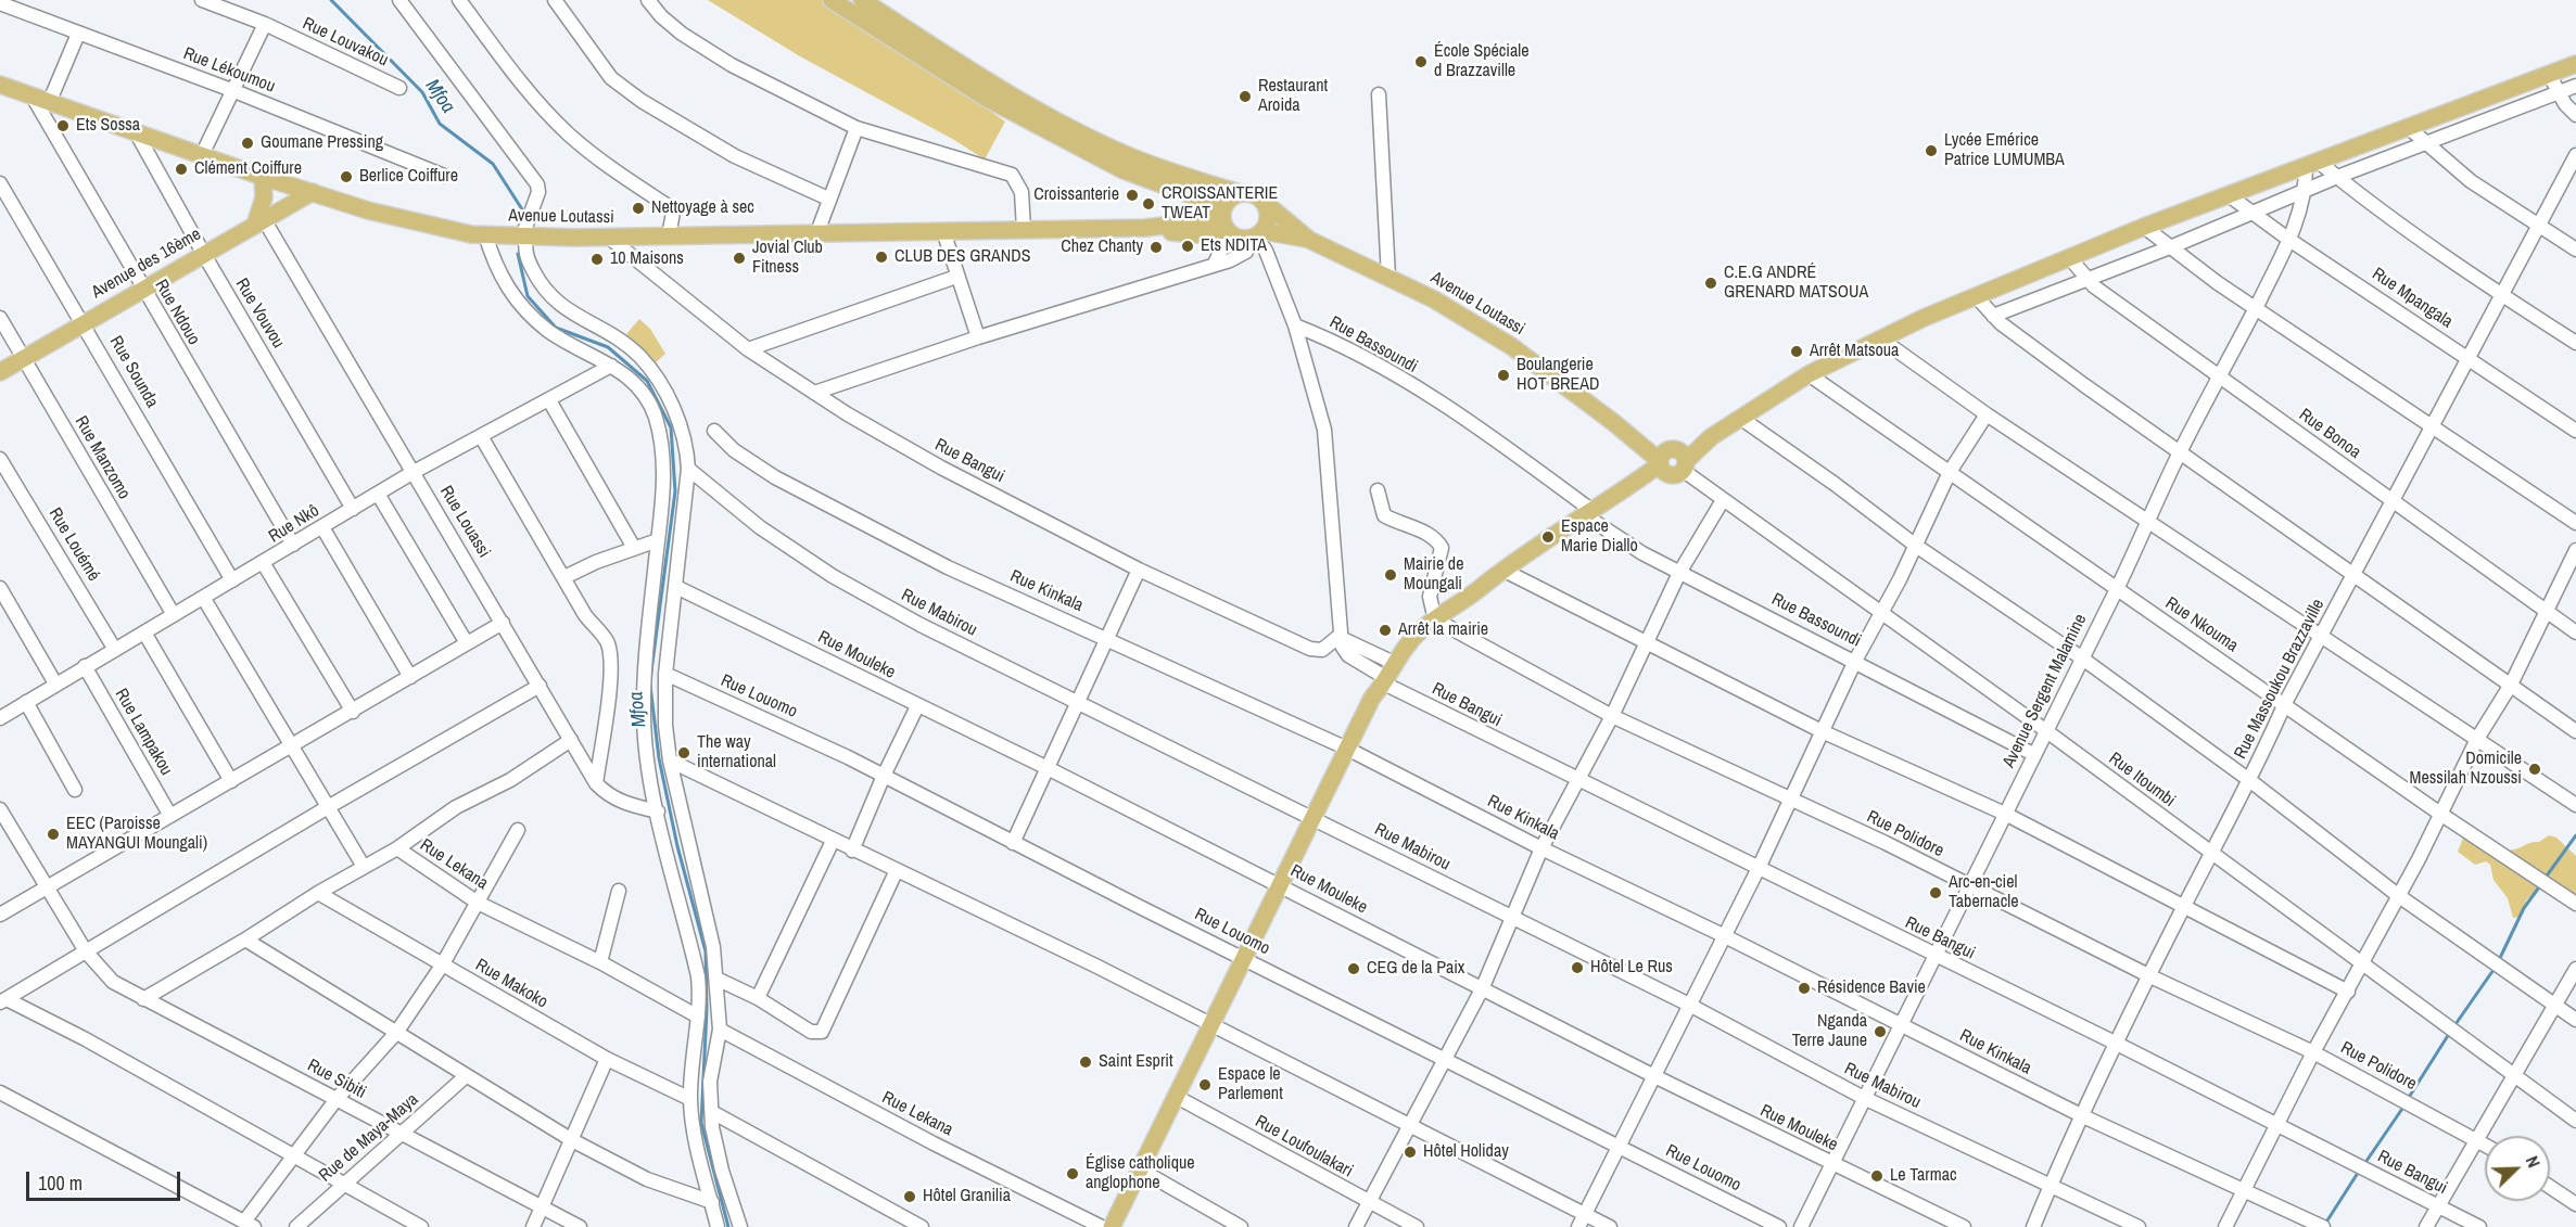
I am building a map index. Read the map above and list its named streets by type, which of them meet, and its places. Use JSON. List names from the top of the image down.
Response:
{
  "streets": {
    "main road": ["Avenue Loutassi", "Avenue des 16ème"],
    "street": [
      "Rue Louvakou",
      "Rue Lékoumou",
      "Rue Mpangala",
      "Rue Ndouo",
      "Rue Vouvou",
      "Rue Bassoundi",
      "Rue Sounda",
      "Rue Bonoa",
      "Rue Manzomo",
      "Rue Bangui",
      "Rue Louassi",
      "Rue Nkô",
      "Rue Louémé",
      "Rue Kinkala",
      "Rue Mabirou",
      "Rue Nkouma",
      "Rue Mouleke",
      "Rue Massoukou Brazzaville",
      "Avenue Sergent Malamine",
      "Rue Louomo",
      "Rue Lampakou",
      "Rue Itoumbi",
      "Rue Polidore",
      "Rue Lekana",
      "Rue Makoko",
      "Rue Sibiti",
      "Rue de Maya-Maya",
      "Rue Loufoulakari"
    ]
  },
  "crossings": [
    ["Avenue Loutassi", "Avenue des 16ème"],
    ["Avenue Loutassi", "Rue Ndouo"],
    ["Avenue Loutassi", "Rue Vouvou"],
    ["Avenue Loutassi", "Rue Bangui"],
    ["Avenue Loutassi", "Rue Itoumbi"],
    ["Avenue des 16ème", "Rue Ndouo"],
    ["Avenue des 16ème", "Rue Vouvou"],
    ["Avenue des 16ème", "Rue Sounda"],
    ["Avenue des 16ème", "Rue Manzomo"],
    ["Avenue des 16ème", "Rue Louassi"],
    ["Rue Mpangala", "Rue Massoukou Brazzaville"],
    ["Rue Mpangala", "Avenue Sergent Malamine"],
    ["Rue Ndouo", "Rue Nkô"],
    ["Rue Vouvou", "Rue Nkô"],
    ["Rue Bassoundi", "Avenue Sergent Malamine"],
    ["Rue Sounda", "Rue Nkô"],
    ["Rue Bonoa", "Rue Massoukou Brazzaville"],
    ["Rue Bonoa", "Avenue Sergent Malamine"],
    ["Rue Manzomo", "Rue Nkô"],
    ["Rue Bangui", "Rue Massoukou Brazzaville"],
    ["Rue Bangui", "Avenue Sergent Malamine"],
    ["Rue Louassi", "Rue Nkô"],
    ["Rue Nkô", "Rue Louémé"],
    ["Rue Nkô", "Rue Lampakou"],
    ["Rue Kinkala", "Rue Massoukou Brazzaville"],
    ["Rue Kinkala", "Avenue Sergent Malamine"],
    ["Rue Mabirou", "Rue Massoukou Brazzaville"],
    ["Rue Mabirou", "Avenue Sergent Malamine"],
    ["Rue Nkouma", "Rue Massoukou Brazzaville"],
    ["Rue Nkouma", "Avenue Sergent Malamine"],
    ["Rue Mouleke", "Avenue Sergent Malamine"],
    ["Rue Massoukou Brazzaville", "Rue Itoumbi"],
    ["Rue Massoukou Brazzaville", "Rue Polidore"],
    ["Avenue Sergent Malamine", "Rue Itoumbi"],
    ["Avenue Sergent Malamine", "Rue Polidore"],
    ["Rue Sibiti", "Rue de Maya-Maya"]
  ],
  "water": ["Mfoa"],
  "places": [
    "École Spéciale d Brazzaville",
    "Restaurant Aroida",
    "Ets Sossa",
    "Goumane Pressing",
    "Lycée Emérice Patrice LUMUMBA",
    "Clément Coiffure",
    "Berlice Coiffure",
    "Croissanterie",
    "CROISSANTERIE TWEAT",
    "Nettoyage à sec",
    "Ets NDITA",
    "Chez Chanty",
    "CLUB DES GRANDS",
    "Jovial Club Fitness",
    "10 Maisons",
    "C.E.G ANDRÉ GRENARD MATSOUA",
    "Arrêt Matsoua",
    "Boulangerie HOT BREAD",
    "Espace Marie Diallo",
    "Mairie de Moungali",
    "Arrêt la mairie",
    "The way international",
    "Domicile Messilah Nzoussi",
    "EEC (Paroisse MAYANGUI Moungali)",
    "Arc-en-ciel Tabernacle",
    "Hôtel Le Rus",
    "CEG de la Paix",
    "Résidence Bavie",
    "Nganda Terre Jaune",
    "Saint Esprit",
    "Espace le Parlement",
    "Hôtel Holiday",
    "Église catholique anglophone",
    "Le Tarmac",
    "Hôtel Granilia"
  ],
  "scale_bar": "100 m",
  "north": "top right"
}
